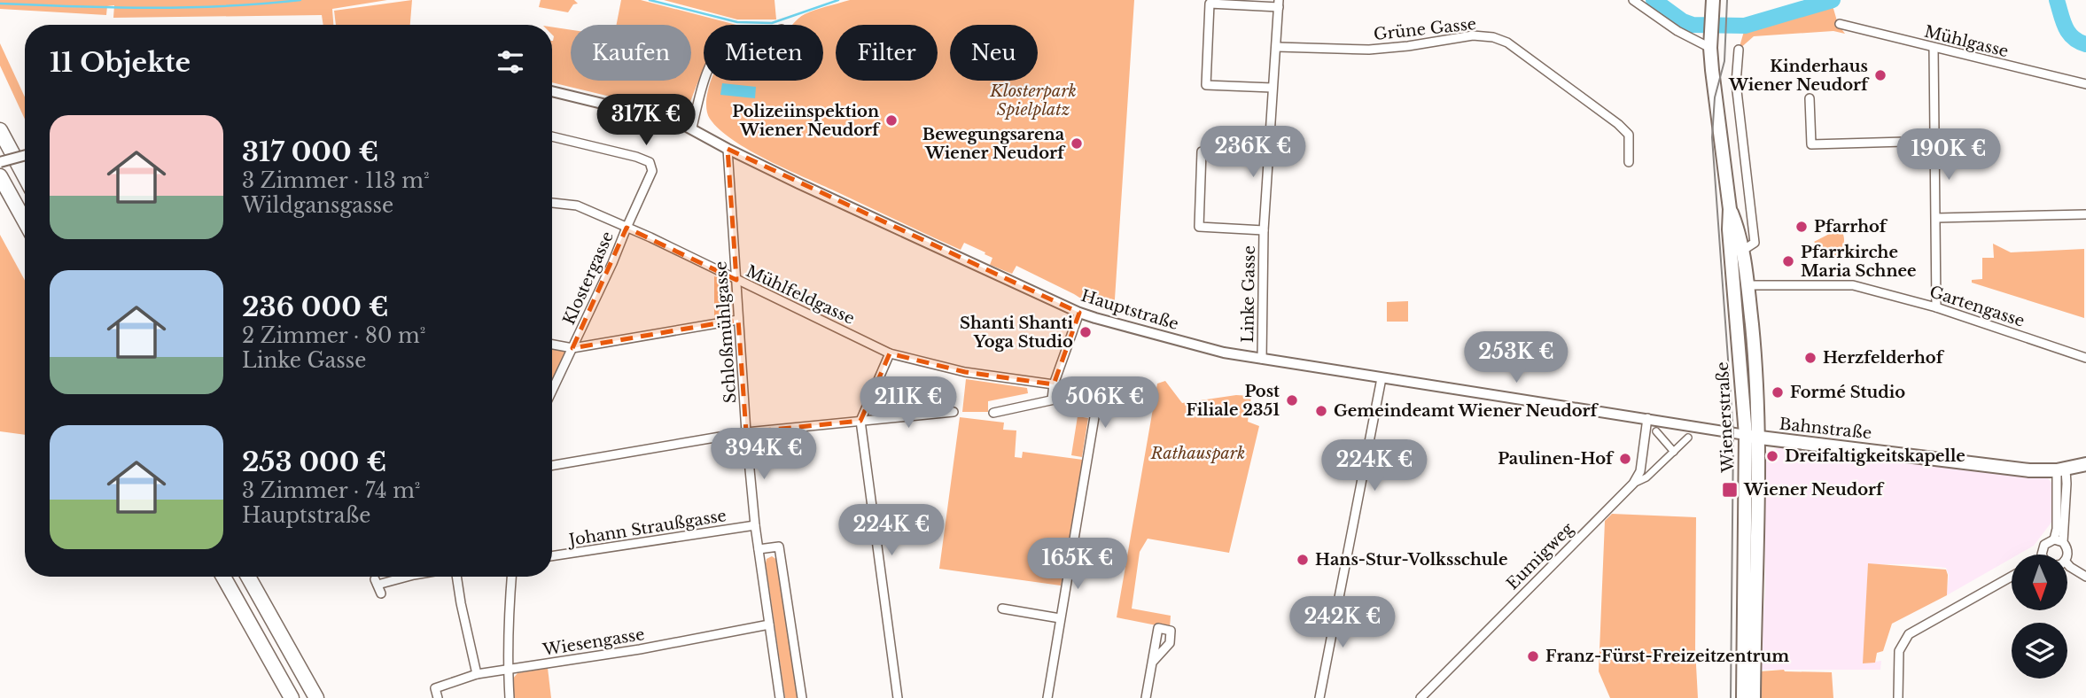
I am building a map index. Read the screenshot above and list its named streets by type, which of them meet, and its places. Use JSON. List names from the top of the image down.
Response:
{
  "streets": {
    "main road": ["Wienerstraße", "Bahnstraße"],
    "street": [
      "Grüne Gasse",
      "Mühlgasse",
      "Klostergasse",
      "Linke Gasse",
      "Mühlfeldgasse",
      "Gartengasse",
      "Hauptstraße",
      "Schloßmühlgasse",
      "Johann Straußgasse",
      "Eumigweg",
      "Wiesengasse"
    ]
  },
  "crossings": [
    ["Grüne Gasse", "Linke Gasse"],
    ["Klostergasse", "Mühlfeldgasse"],
    ["Linke Gasse", "Hauptstraße"],
    ["Mühlfeldgasse", "Schloßmühlgasse"],
    ["Gartengasse", "Wienerstraße"],
    ["Hauptstraße", "Schloßmühlgasse"],
    ["Hauptstraße", "Wienerstraße"],
    ["Hauptstraße", "Bahnstraße"],
    ["Hauptstraße", "Eumigweg"],
    ["Schloßmühlgasse", "Johann Straußgasse"],
    ["Schloßmühlgasse", "Wiesengasse"],
    ["Wienerstraße", "Bahnstraße"]
  ],
  "parks": ["Klosterpark Spielplatz", "Rathauspark"],
  "places": {
    "other": [
      "Kinderhaus Wiener Neudorf",
      "Polizeiinspektion Wiener Neudorf",
      "Bewegungsarena Wiener Neudorf",
      "Pfarrhof",
      "Pfarrkirche Maria Schnee",
      "Shanti Shanti Yoga Studio",
      "Herzfelderhof",
      "Formé Studio",
      "Post Filiale 2351",
      "Gemeindeamt Wiener Neudorf",
      "Dreifaltigkeitskapelle",
      "Paulinen-Hof",
      "Hans-Stur-Volksschule",
      "Franz-Fürst-Freizeitzentrum"
    ],
    "transit": ["Wiener Neudorf"]
  },
  "north": "bottom",
  "page": {
    "chip": [
      "Kaufen",
      "Mieten",
      "Filter",
      "Neu"
    ],
    "heading": "11 Objekte",
    "price": [
      "317K €",
      "236K €",
      "190K €",
      "253K €",
      "211K €",
      "506K €",
      "394K €",
      "224K €",
      "224K €",
      "165K €",
      "242K €"
    ],
    "list": [
      {
        "name": "317 000 €",
        "note": "3 Zimmer · 113 m² · Wildgansgasse"
      },
      {
        "name": "236 000 €",
        "note": "2 Zimmer · 80 m² · Linke Gasse"
      },
      {
        "name": "253 000 €",
        "note": "3 Zimmer · 74 m² · Hauptstraße"
      }
    ]
  }
}
